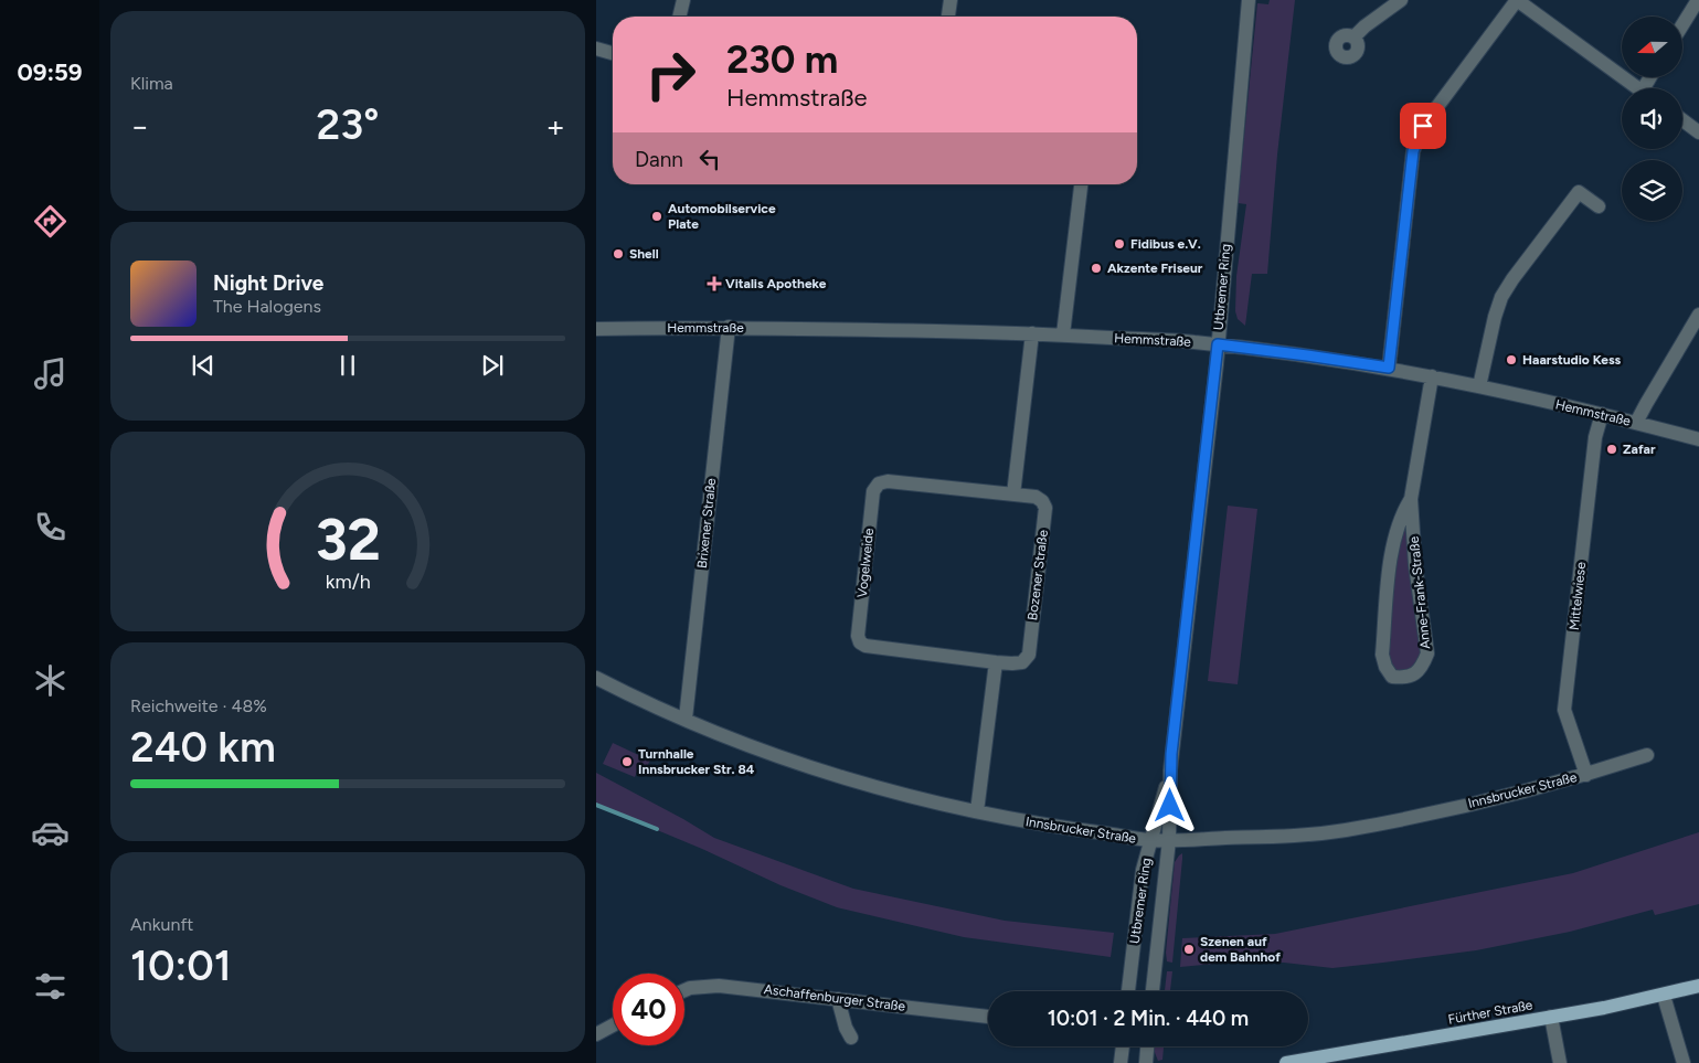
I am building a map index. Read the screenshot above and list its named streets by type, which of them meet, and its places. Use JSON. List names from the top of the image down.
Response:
{
  "streets": {
    "main road": ["Fürther Straße"],
    "street": [
      "Utbremer Ring",
      "Hemmstraße",
      "Brixener Straße",
      "Vogelweide",
      "Bozener Straße",
      "Anne-Frank-Straße",
      "Mittelwiese",
      "Innsbrucker Straße",
      "Aschaffenburger Straße"
    ]
  },
  "crossings": [
    ["Utbremer Ring", "Hemmstraße"],
    ["Utbremer Ring", "Innsbrucker Straße"],
    ["Hemmstraße", "Brixener Straße"],
    ["Hemmstraße", "Anne-Frank-Straße"],
    ["Hemmstraße", "Mittelwiese"],
    ["Brixener Straße", "Innsbrucker Straße"],
    ["Vogelweide", "Bozener Straße"],
    ["Mittelwiese", "Innsbrucker Straße"]
  ],
  "places": {
    "other": [
      "Automobilservice Plate",
      "Fidibus e.V.",
      "Shell",
      "Akzente Friseur",
      "Haarstudio Kess",
      "Zafar",
      "Turnhalle Innsbrucker Str. 84",
      "Szenen auf dem Bahnhof"
    ],
    "health": ["Vitalis Apotheke"]
  },
  "north": "left",
  "page": {
    "tabs": "09:59",
    "tile": [
      "Klima",
      ["Reichweite · 48%", "240 km"],
      ["Ankunft", "10:01"]
    ],
    "turn": ["230 m", "Hemmstraße"],
    "heat": ["−", "23°", "+"],
    "then": "Dann",
    "song": ["Night Drive", "The Halogens"],
    "limit": "40",
    "trip": "10:01 · 2 Min. · 440 m",
    "gauge": ["32", "km/h"]
  }
}
